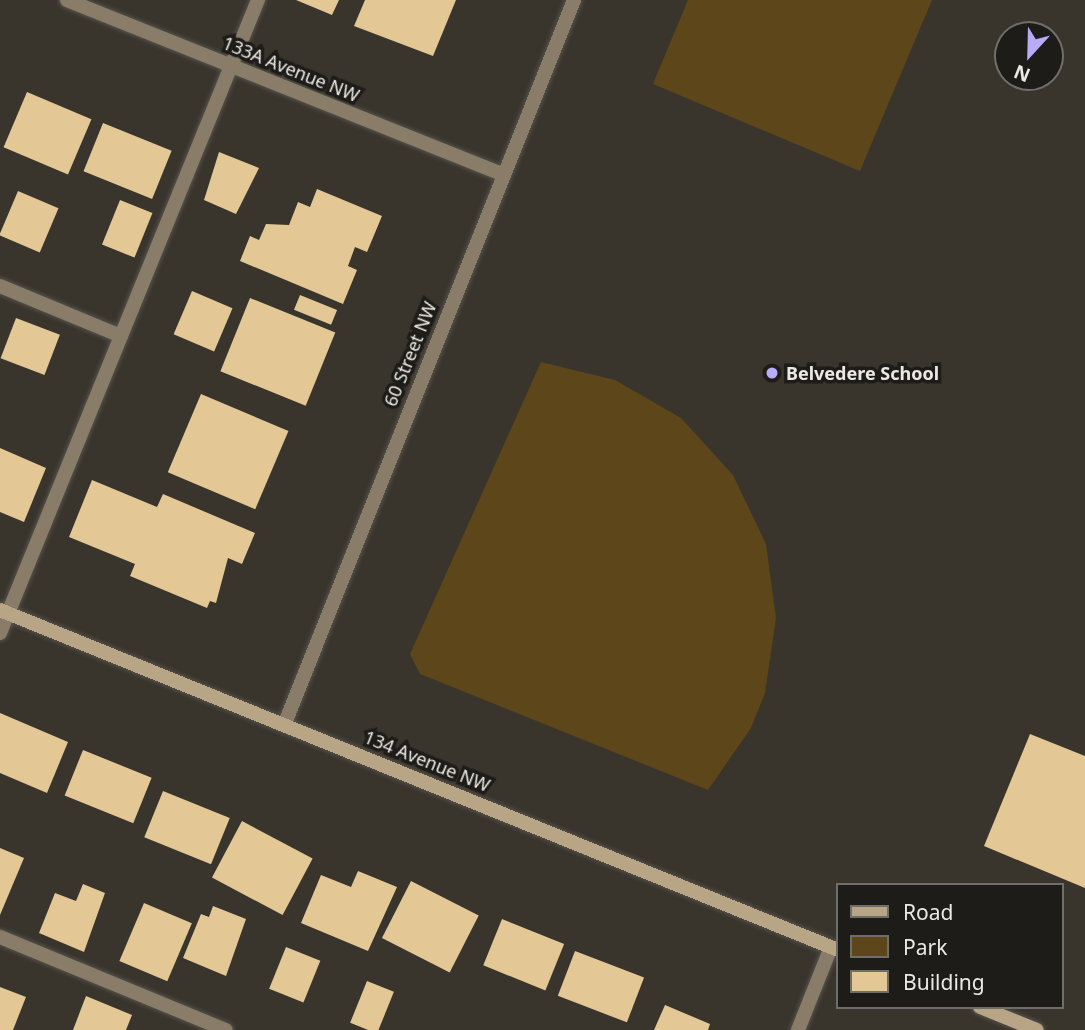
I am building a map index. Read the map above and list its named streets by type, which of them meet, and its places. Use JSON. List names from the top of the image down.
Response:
{
  "streets": {
    "street": ["133A Avenue NW", "60 Street NW", "134 Avenue NW"]
  },
  "crossings": [
    ["133A Avenue NW", "60 Street NW"],
    ["60 Street NW", "134 Avenue NW"]
  ],
  "places": ["Belvedere School"],
  "legend": ["Road", "Park", "Building"],
  "north": "bottom"
}
